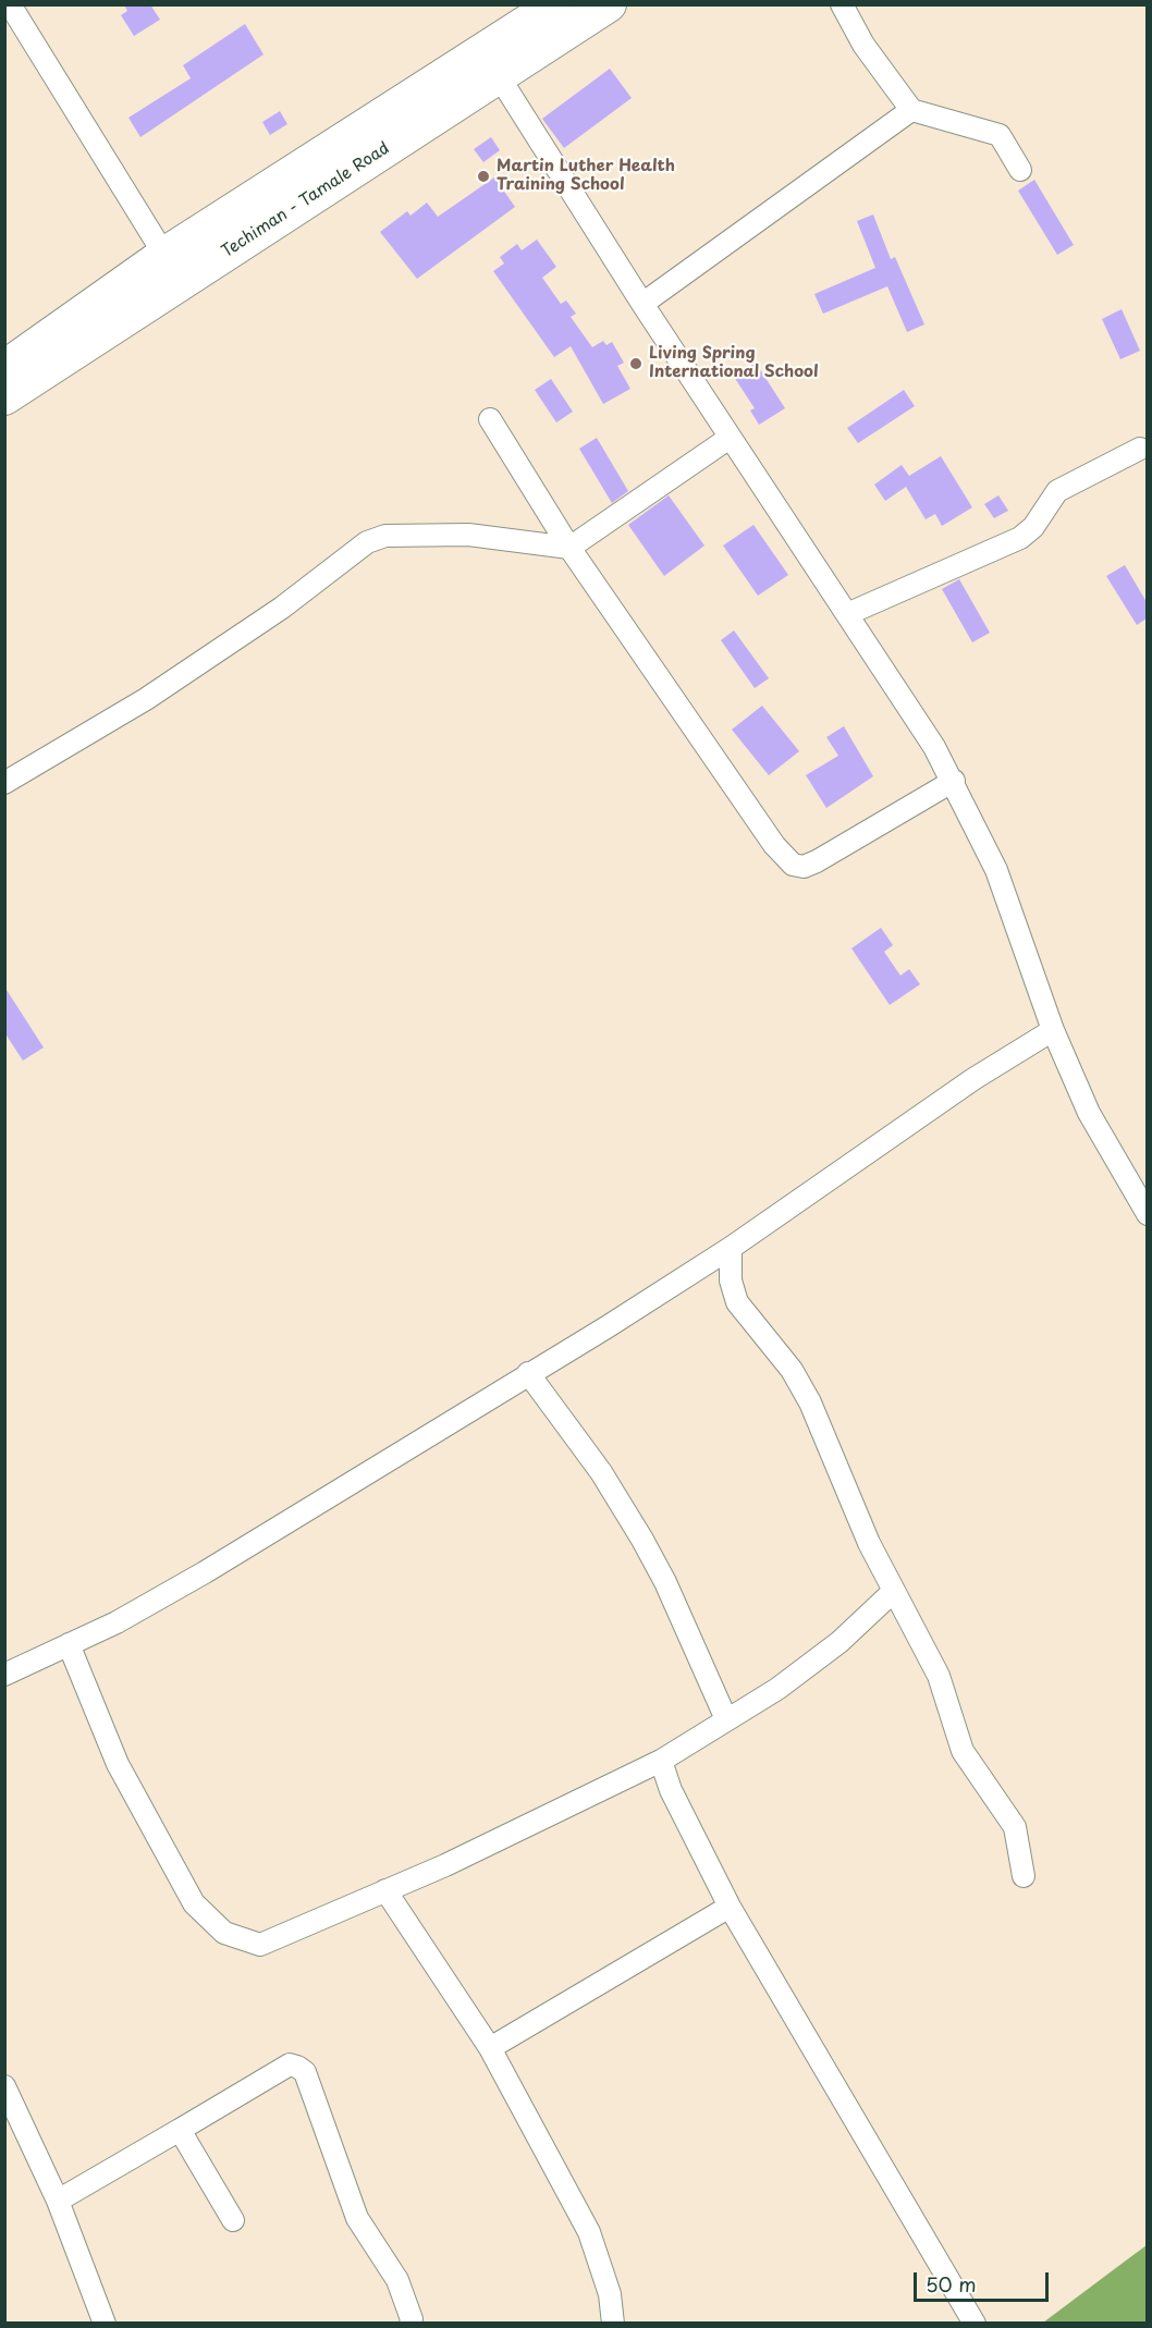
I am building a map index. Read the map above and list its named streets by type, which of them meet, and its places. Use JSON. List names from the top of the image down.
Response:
{
  "streets": {
    "highway": ["Techiman - Tamale Road"]
  },
  "places": ["Martin Luther Health Training School", "Living Spring International School"],
  "scale_bar": "50 m"
}
